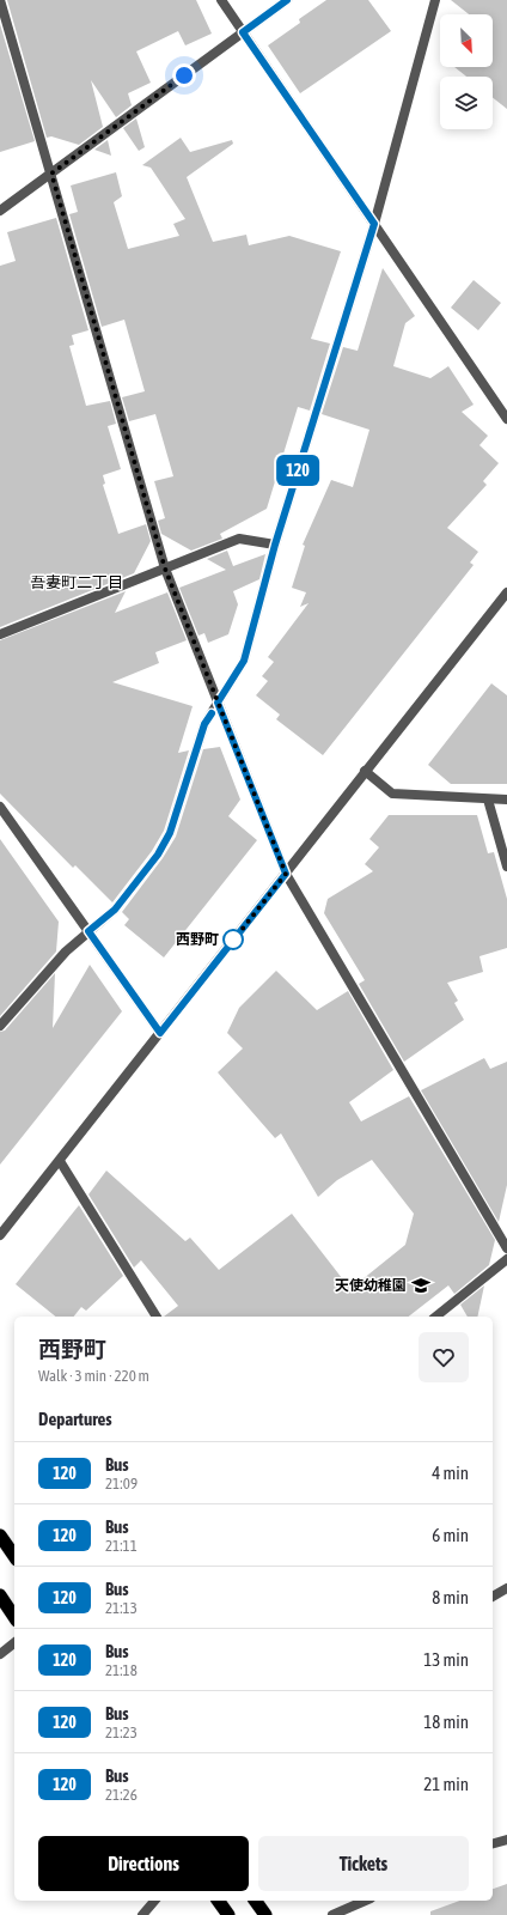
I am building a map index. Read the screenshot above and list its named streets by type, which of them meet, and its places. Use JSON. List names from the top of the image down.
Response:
{
  "districts": ["吾妻町二丁目"],
  "places": {
    "other": ["西野町"],
    "school or university": ["天使幼稚園"]
  },
  "lines": ["bus line 120"],
  "north": "bottom right",
  "page": {
    "on_map": "120",
    "heading": [
      ["西野町", "Walk · 3 min · 220 m"],
      "Departures"
    ],
    "list": [
      {
        "mark": "120",
        "name": "Bus",
        "note": "21:09",
        "value": "4 min"
      },
      {
        "mark": "120",
        "name": "Bus",
        "note": "21:11",
        "value": "6 min"
      },
      {
        "mark": "120",
        "name": "Bus",
        "note": "21:13",
        "value": "8 min"
      },
      {
        "mark": "120",
        "name": "Bus",
        "note": "21:18",
        "value": "13 min"
      },
      {
        "mark": "120",
        "name": "Bus",
        "note": "21:23",
        "value": "18 min"
      },
      {
        "mark": "120",
        "name": "Bus",
        "note": "21:26",
        "value": "21 min"
      }
    ],
    "buttons": ["Directions", "Tickets"]
  }
}
